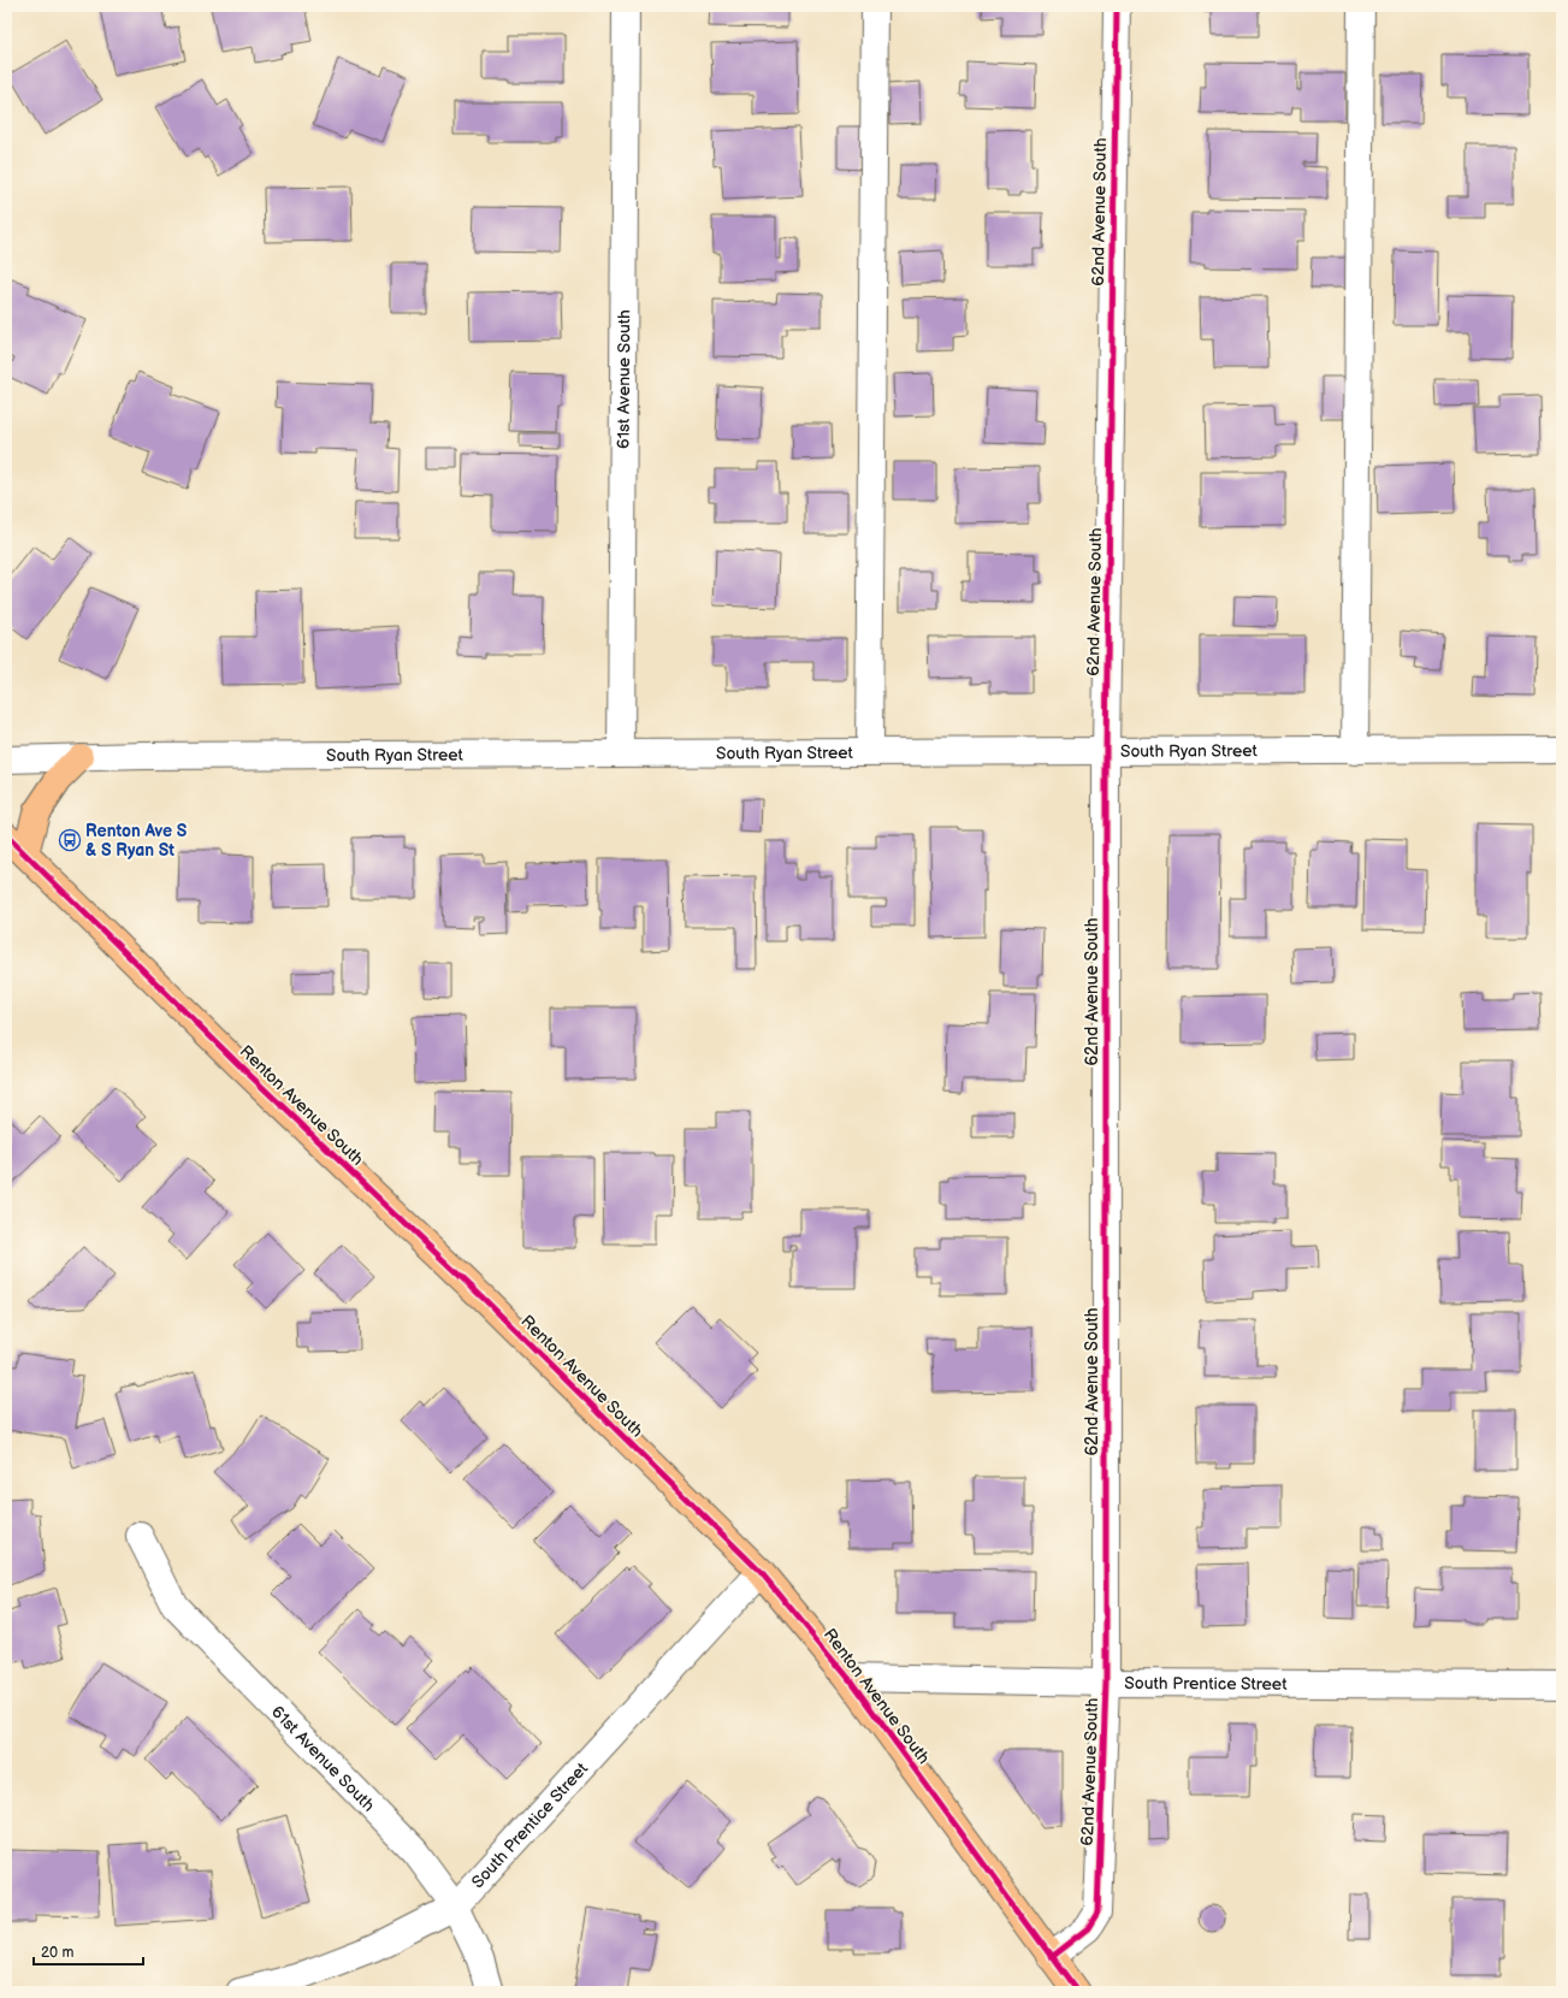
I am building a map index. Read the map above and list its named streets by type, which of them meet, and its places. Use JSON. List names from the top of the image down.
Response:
{
  "streets": {
    "main road": ["Renton Avenue South"],
    "street": [
      "62nd Avenue South",
      "61st Avenue South",
      "South Ryan Street",
      "South Prentice Street"
    ]
  },
  "crossings": [
    ["62nd Avenue South", "South Ryan Street"],
    ["62nd Avenue South", "Renton Avenue South"],
    ["62nd Avenue South", "South Prentice Street"],
    ["61st Avenue South", "South Ryan Street"],
    ["61st Avenue South", "South Prentice Street"],
    ["Renton Avenue South", "South Prentice Street"]
  ],
  "places": {
    "bus stop": ["Renton Ave S & S Ryan St"]
  },
  "scale_bar": "20 m"
}
